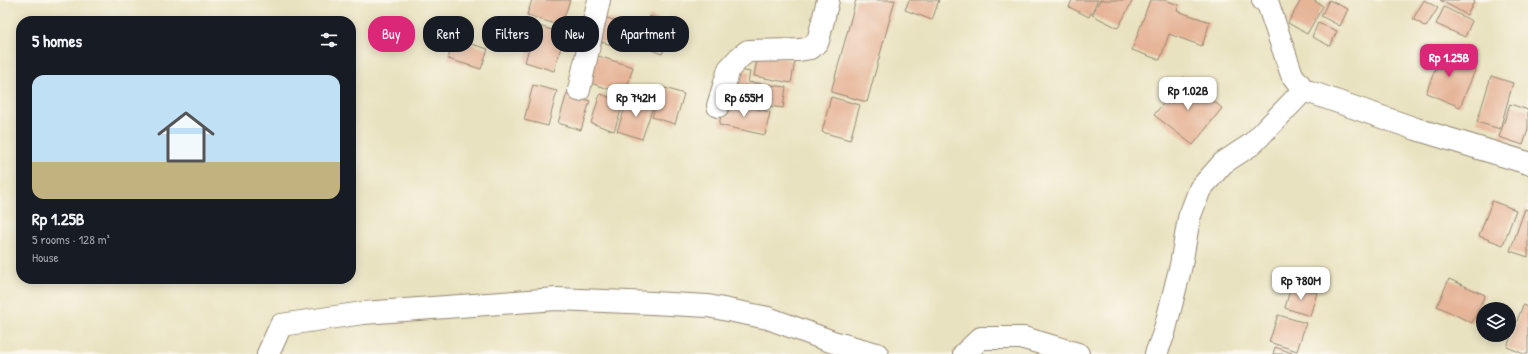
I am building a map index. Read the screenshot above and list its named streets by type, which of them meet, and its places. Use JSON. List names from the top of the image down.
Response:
{
  "page": {
    "chip": [
      "Buy",
      "Rent",
      "Filters",
      "New",
      "Apartment"
    ],
    "heading": "5 homes",
    "price": [
      "Rp 1.25B",
      "Rp 1.02B",
      "Rp 742M",
      "Rp 655M",
      "Rp 780M"
    ],
    "list": [
      {
        "name": "Rp 1.25B",
        "note": "5 rooms · 128 m² · House"
      }
    ]
  }
}
